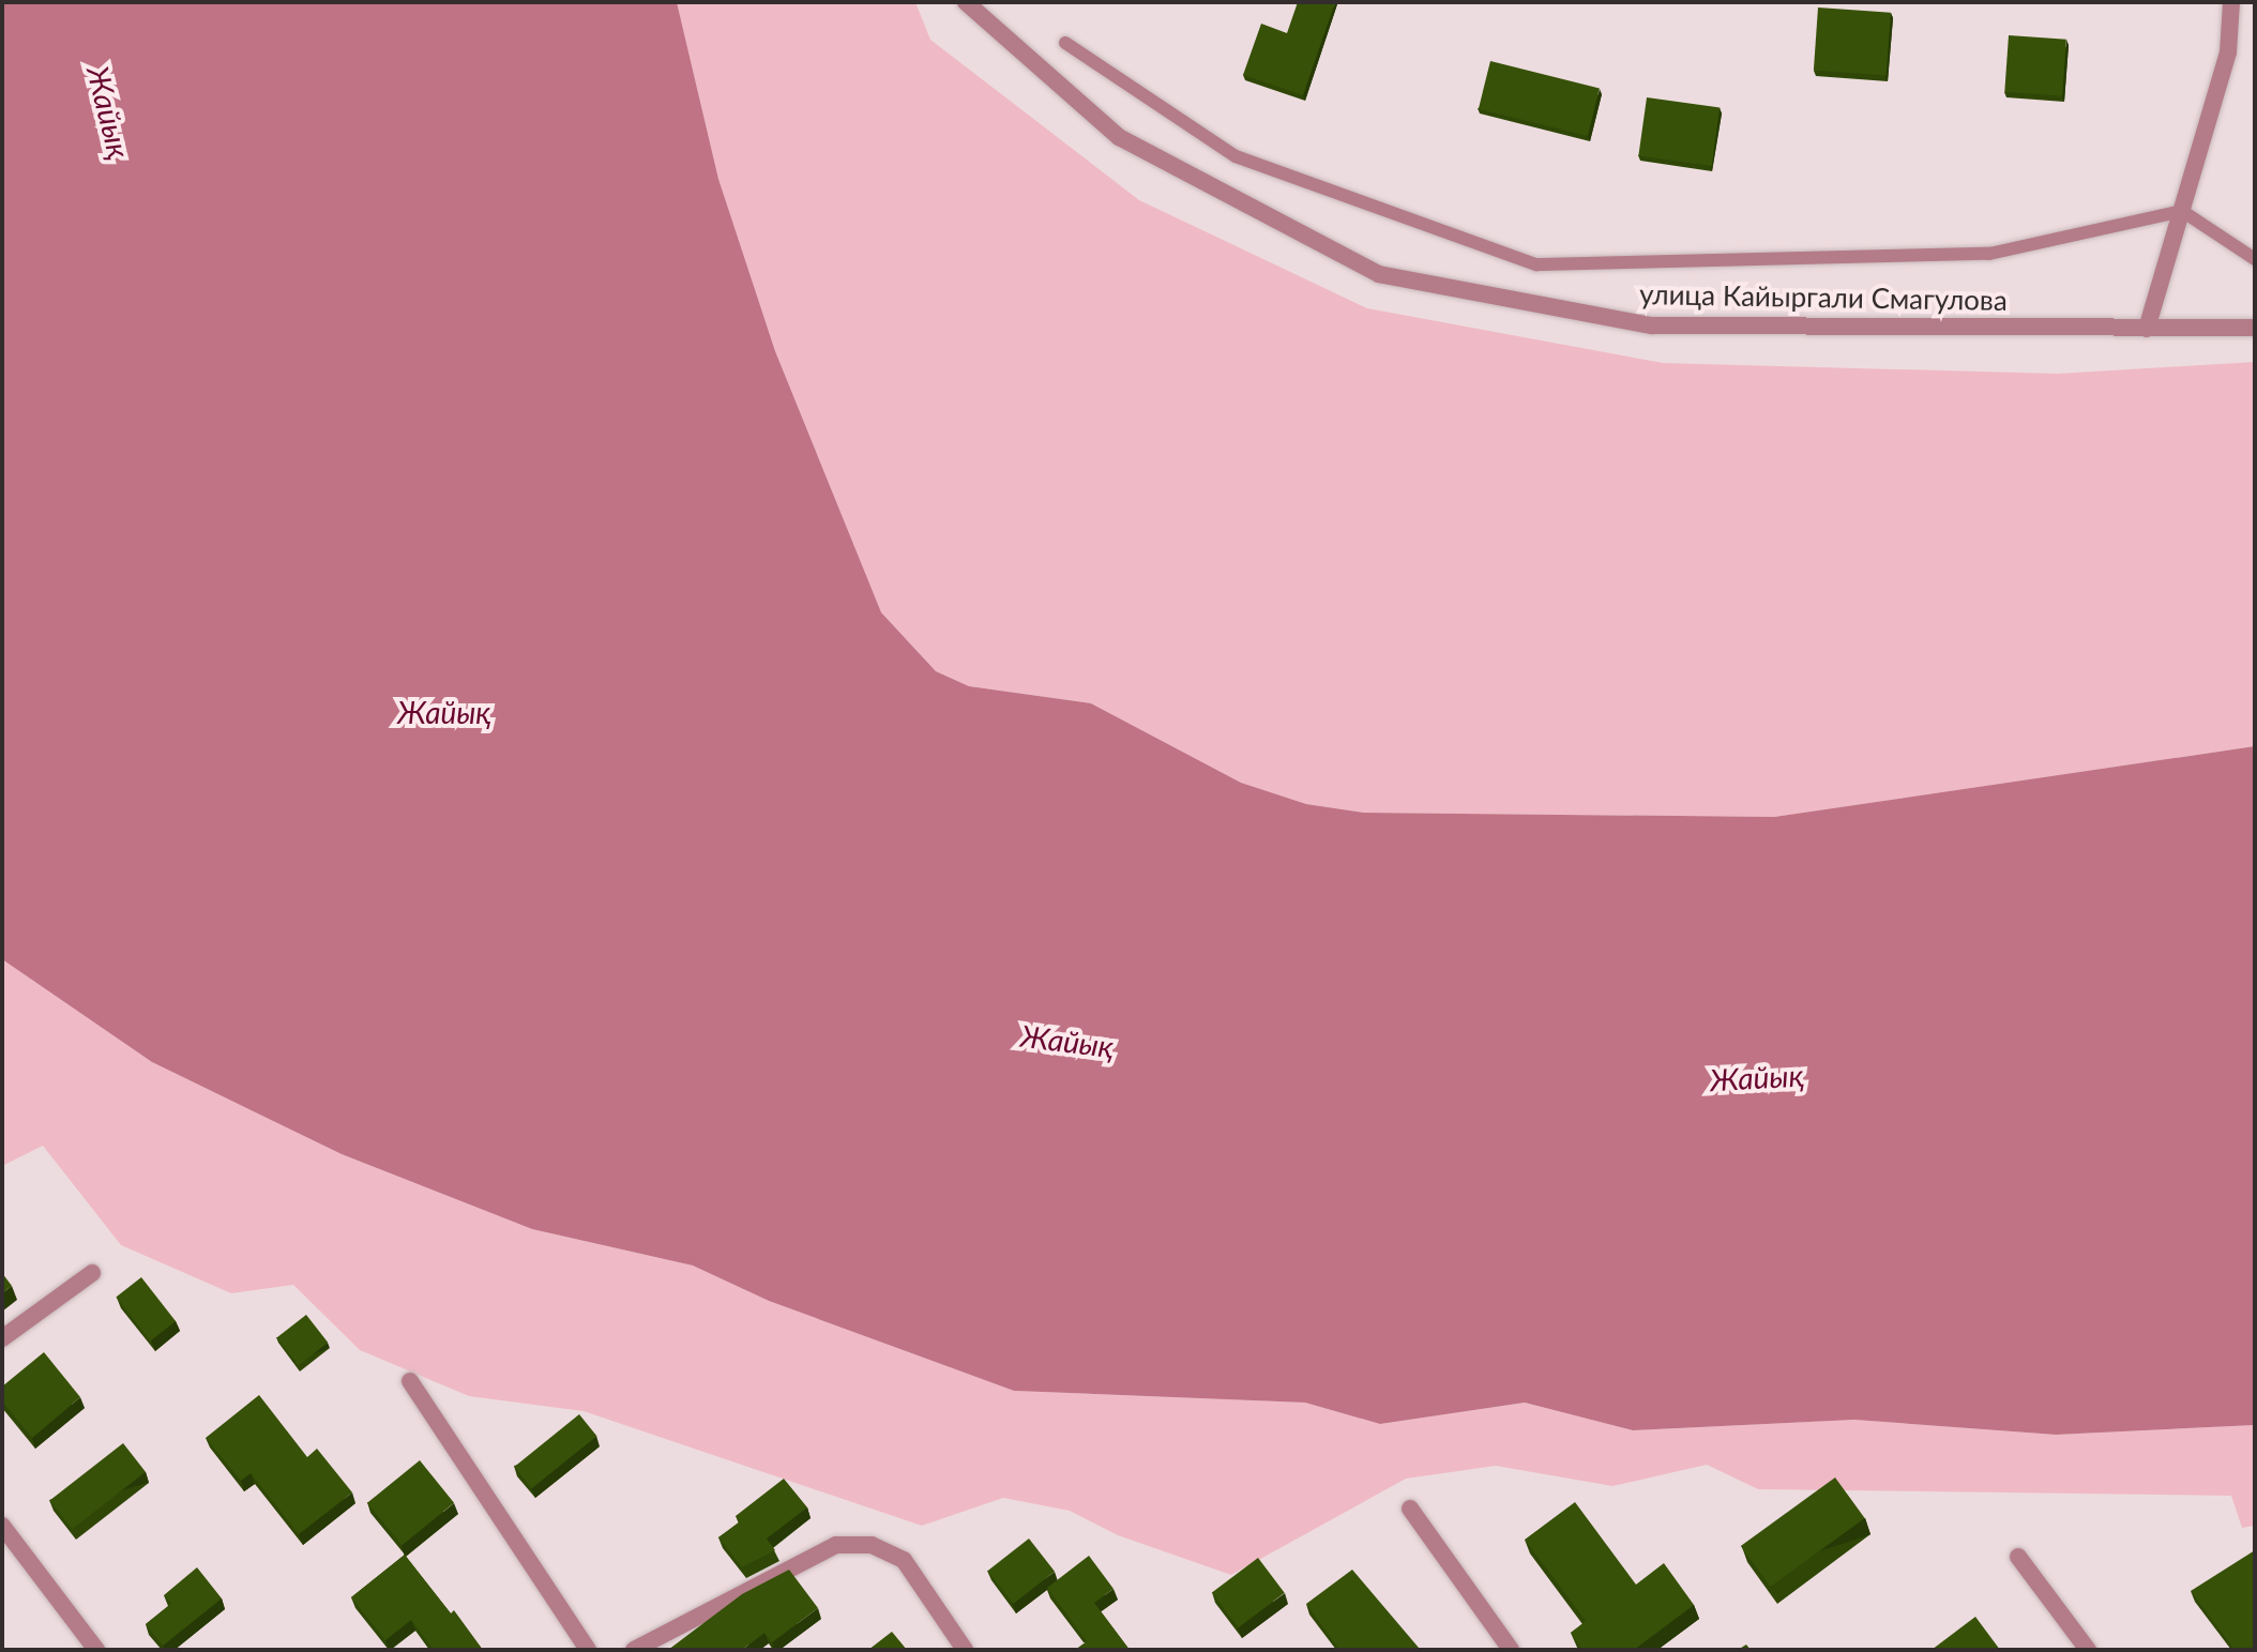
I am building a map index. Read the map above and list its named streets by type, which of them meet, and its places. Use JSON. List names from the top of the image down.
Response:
{
  "streets": {
    "street": ["улица Кайыргали Смагулова"]
  },
  "water": ["Жайық"]
}
